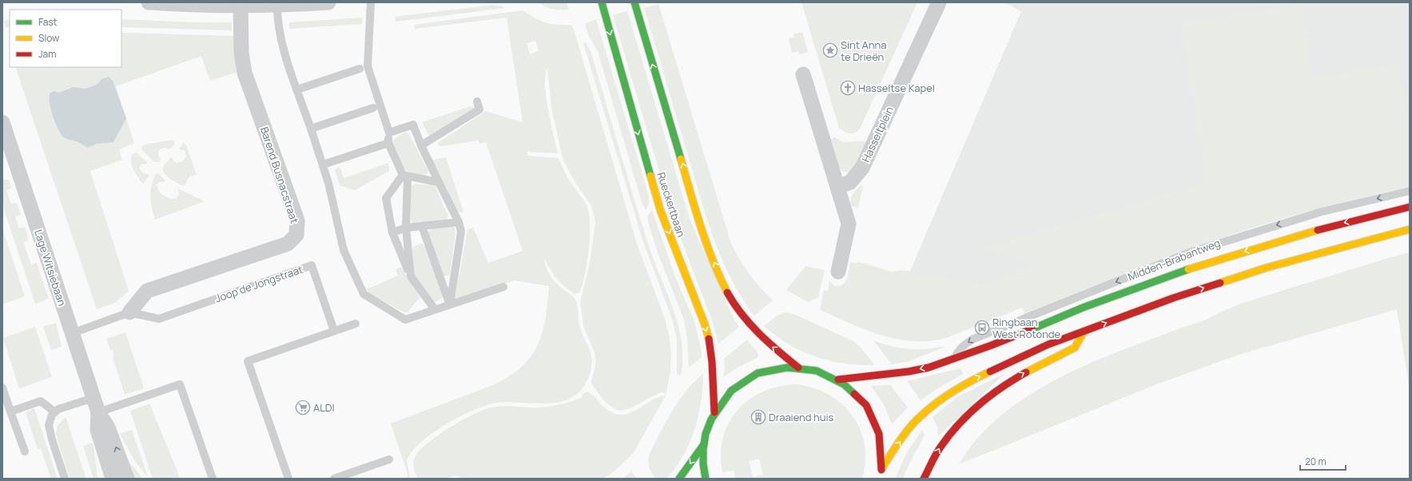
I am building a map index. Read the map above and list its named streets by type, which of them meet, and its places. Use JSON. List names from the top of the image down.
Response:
{
  "streets": {
    "main road": ["Rueckertbaan", "Midden-Brabantweg"],
    "street": ["Hasseltplein", "Barend Busnacstraat", "Lage Witsiebaan"],
    "lane": ["Joop de Jongstraat"]
  },
  "crossings": [
    ["Barend Busnacstraat", "Joop de Jongstraat"]
  ],
  "one_way": ["Midden-Brabantweg"],
  "places": {
    "place": ["Sint Anna te Drieën"],
    "church": ["Hasseltse Kapel"],
    "bus stop": ["Ringbaan West Rotonde"],
    "supermarket": ["ALDI"],
    "building": ["Draaiend huis"]
  },
  "legend": ["Fast", "Slow", "Jam"],
  "scale_bar": "20 m"
}
